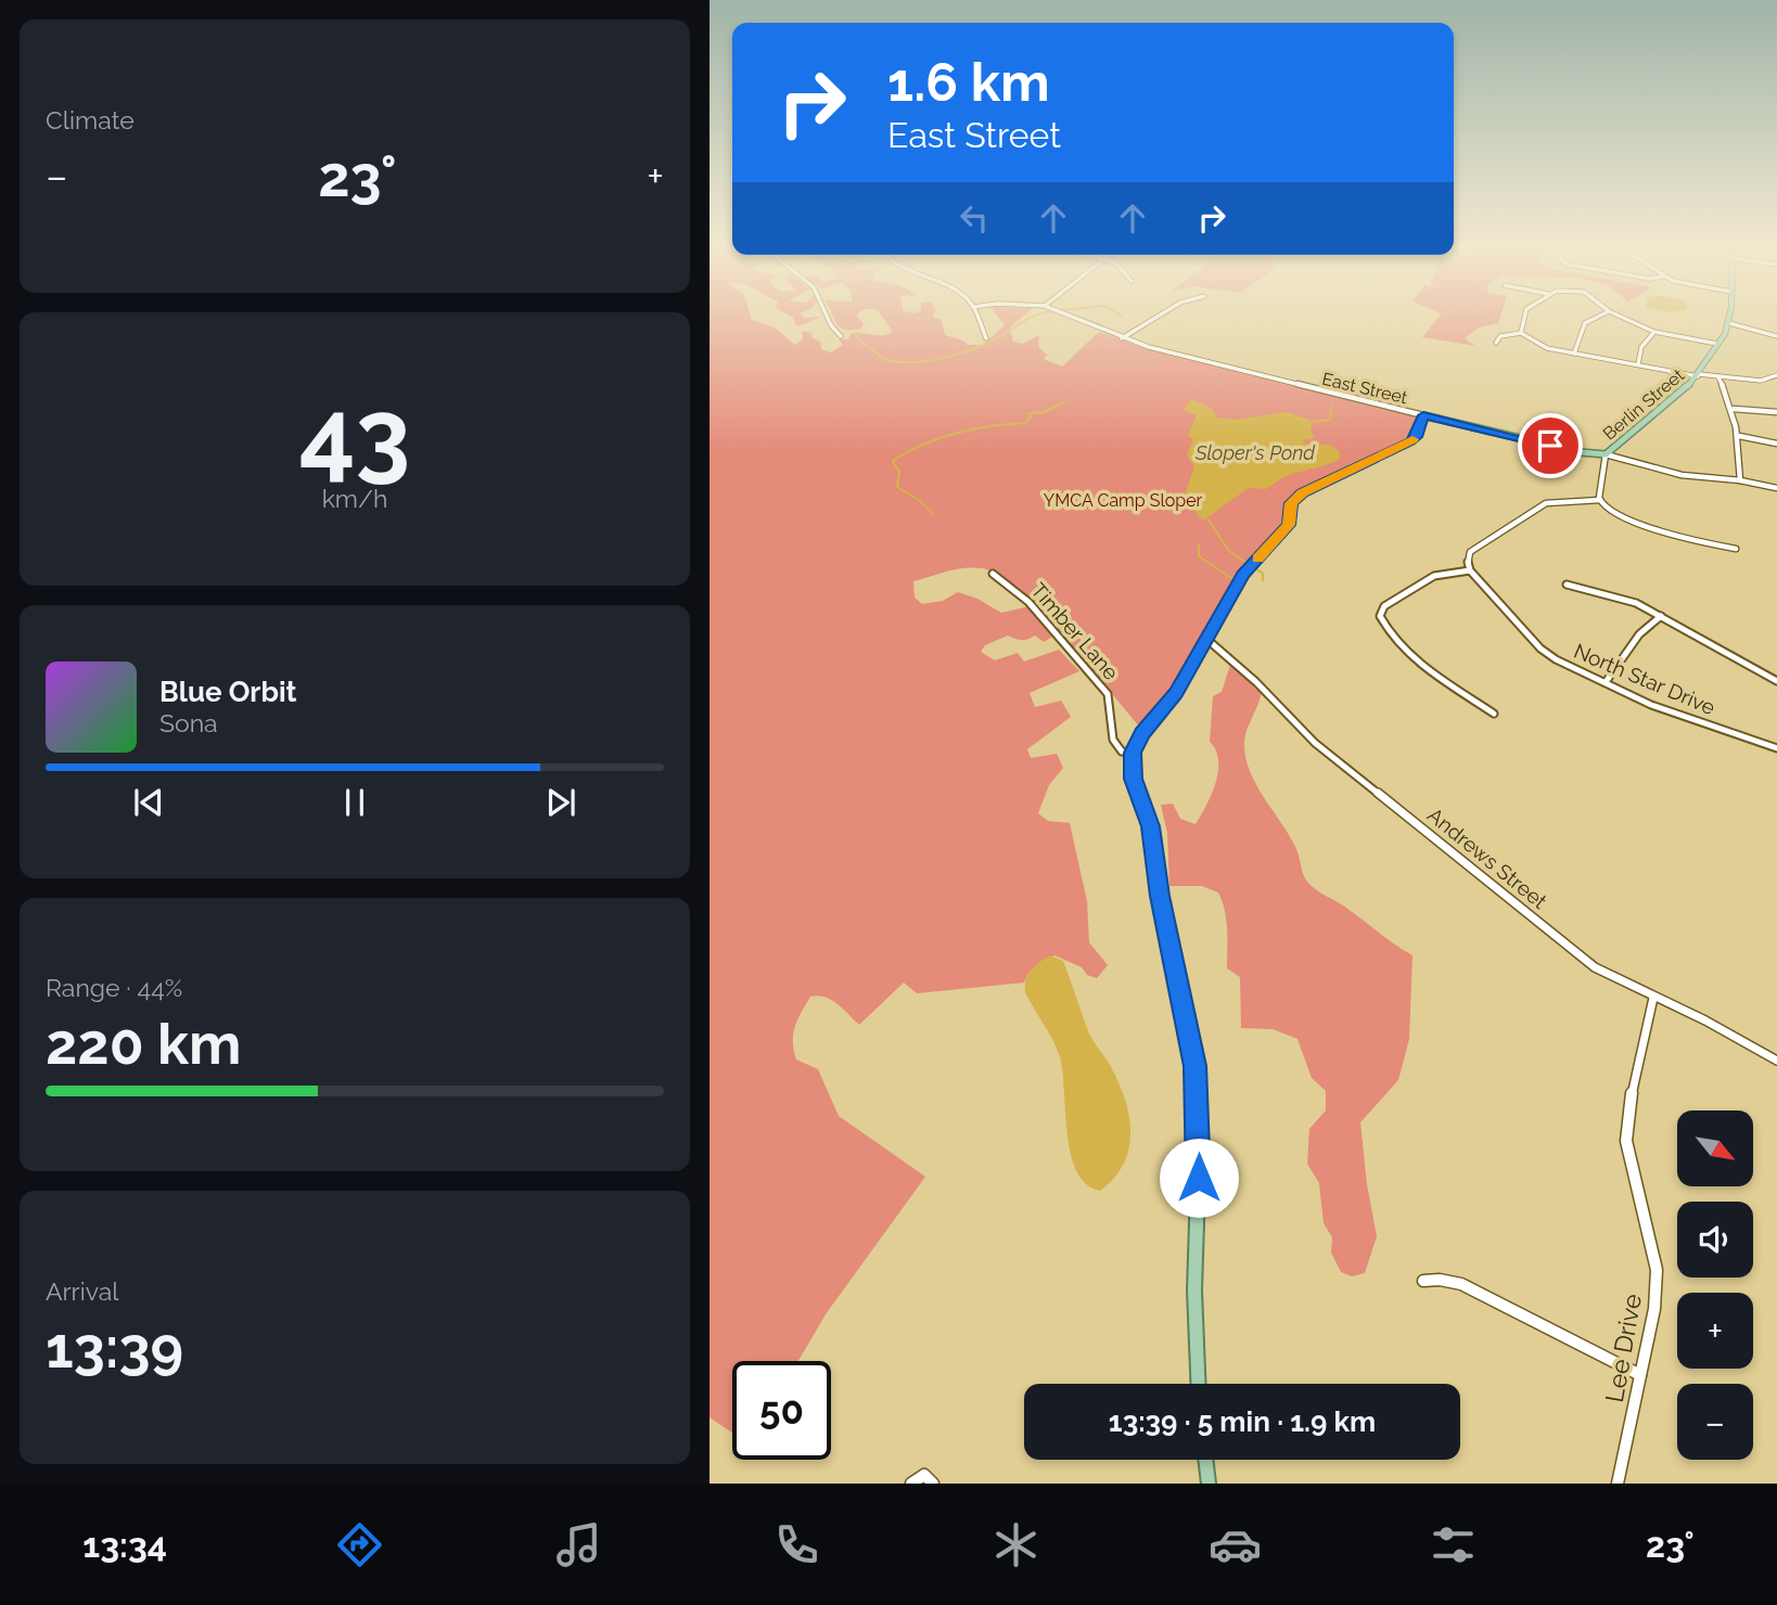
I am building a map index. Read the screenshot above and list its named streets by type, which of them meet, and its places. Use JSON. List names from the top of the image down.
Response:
{
  "streets": {
    "main road": ["East Street", "Berlin Street"],
    "street": [
      "Timber Lane",
      "North Star Drive",
      "Andrews Street",
      "Lee Drive"
    ]
  },
  "crossings": [
    ["East Street", "Berlin Street"],
    ["Andrews Street", "Lee Drive"]
  ],
  "water": ["Sloper's Pond"],
  "parks": ["YMCA Camp Sloper"],
  "north": "bottom right",
  "page": {
    "tile": [
      "Climate",
      ["43", "km/h"],
      ["Range · 44%", "220 km"],
      ["Arrival", "13:39"]
    ],
    "turn": ["1.6 km", "East Street"],
    "heat": ["−", "23°", "+"],
    "song": ["Blue Orbit", "Sona"],
    "map_buttons": ["+", "−"],
    "limit": "50",
    "trip": "13:39 · 5 min · 1.9 km",
    "tabs": ["13:34", "23°"]
  }
}
